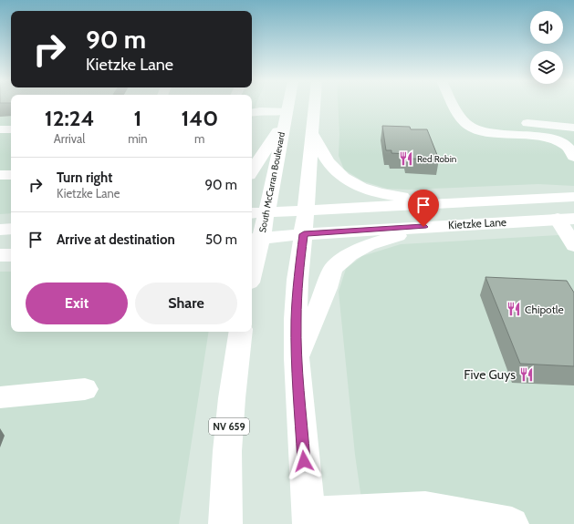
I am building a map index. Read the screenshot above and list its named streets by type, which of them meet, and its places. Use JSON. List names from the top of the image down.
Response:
{
  "streets": {
    "main road": ["South McCarran Boulevard", "Kietzke Lane", "NV 659"]
  },
  "crossings": [
    ["South McCarran Boulevard", "Kietzke Lane"]
  ],
  "places": {
    "restaurant": ["Red Robin", "Chipotle", "Five Guys"]
  },
  "page": {
    "turn": ["90 m", "Kietzke Lane"],
    "eta": [
      "12:24",
      "Arrival",
      "1",
      "min",
      "140",
      "m"
    ],
    "list": [
      {
        "name": "Turn right",
        "note": "Kietzke Lane",
        "value": "90 m"
      },
      {
        "name": "Arrive at destination",
        "value": "50 m"
      }
    ],
    "buttons": ["Exit", "Share"]
  }
}
